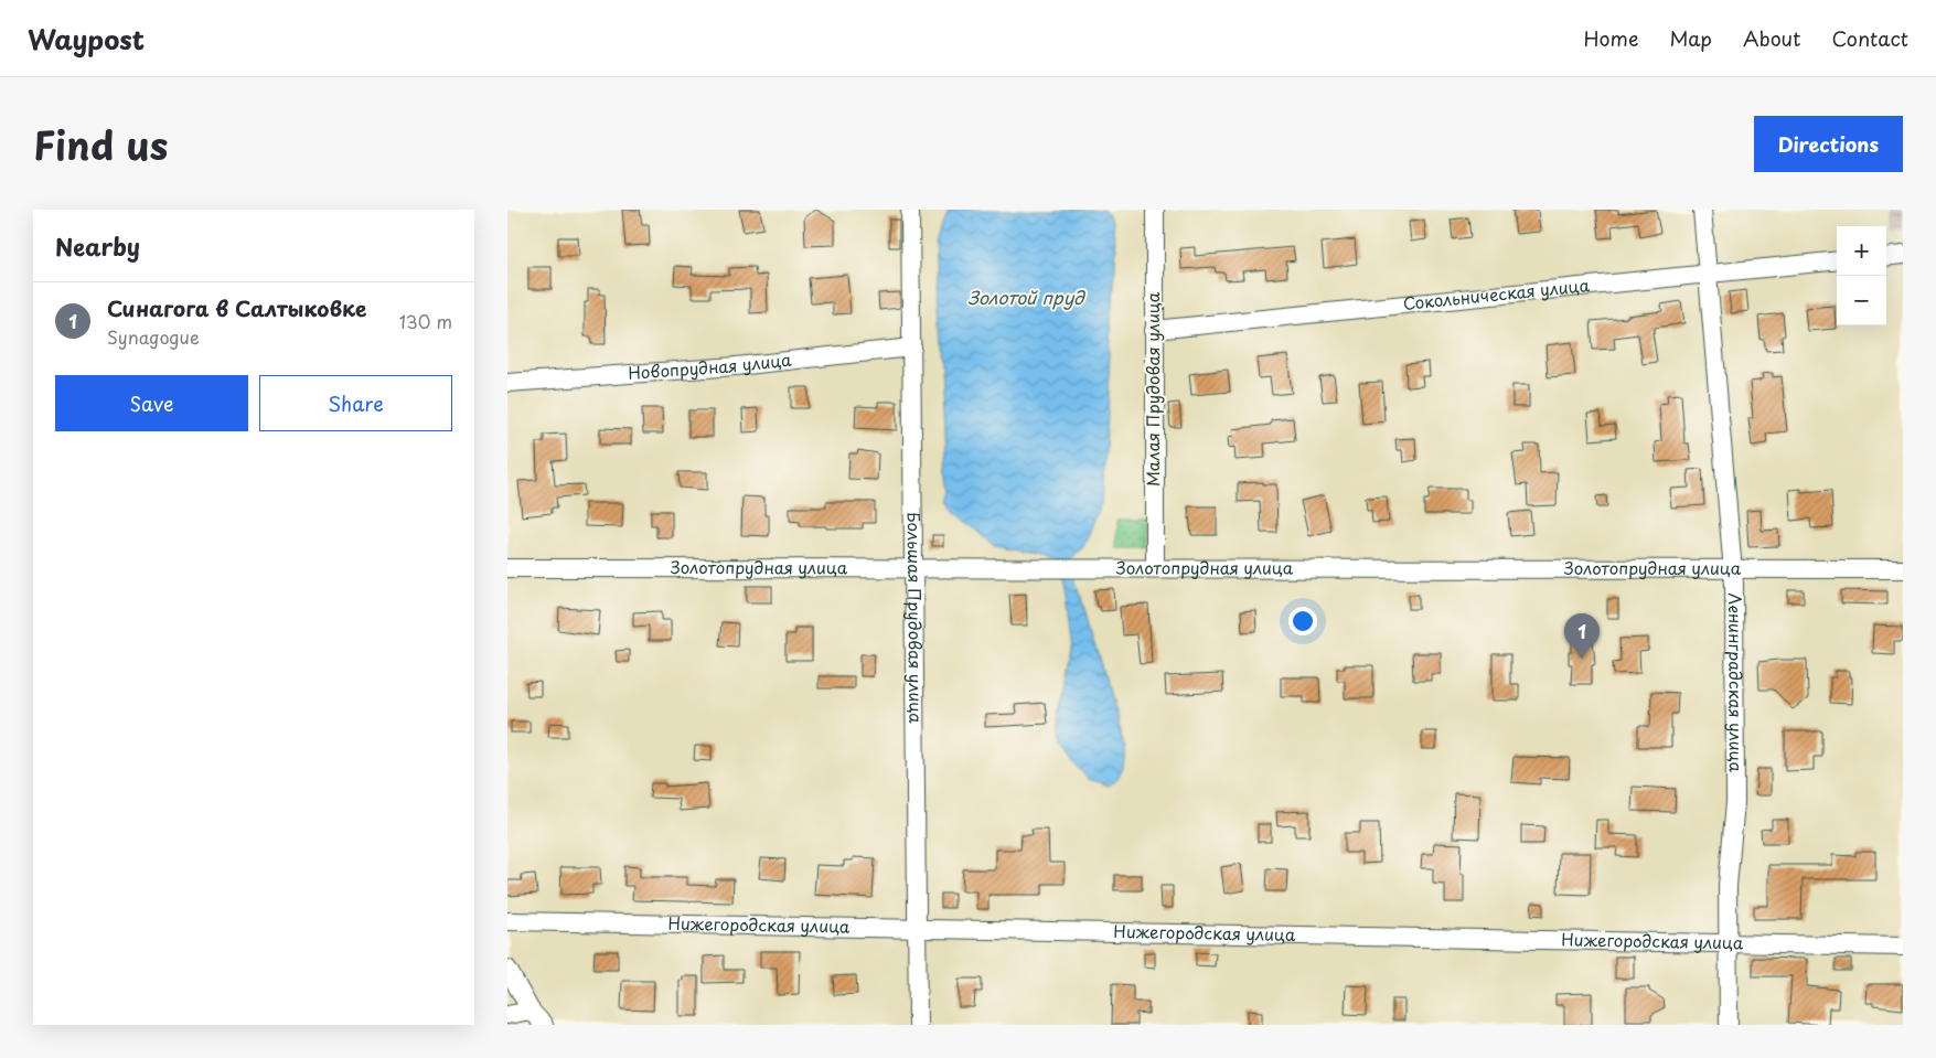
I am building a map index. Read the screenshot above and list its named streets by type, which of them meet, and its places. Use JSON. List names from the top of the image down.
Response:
{
  "streets": {
    "street": [
      "Сокольническая улица",
      "Новопрудная улица",
      "Малая Прудовая улица",
      "Золотопрудная улица",
      "Большая Прудовая улица",
      "Ленинградская улица",
      "Нижегородская улица"
    ]
  },
  "crossings": [
    ["Сокольническая улица", "Малая Прудовая улица"],
    ["Сокольническая улица", "Ленинградская улица"],
    ["Новопрудная улица", "Большая Прудовая улица"],
    ["Малая Прудовая улица", "Золотопрудная улица"],
    ["Золотопрудная улица", "Большая Прудовая улица"],
    ["Золотопрудная улица", "Ленинградская улица"],
    ["Большая Прудовая улица", "Нижегородская улица"],
    ["Ленинградская улица", "Нижегородская улица"]
  ],
  "water": ["Золотой пруд"],
  "page": {
    "header": "Waypost",
    "nav": [
      "Home",
      "Map",
      "About",
      "Contact"
    ],
    "title": "Find us",
    "buttons": [
      "Directions",
      ["Save", "Share"]
    ],
    "heading": "Nearby",
    "map_buttons": ["+", "−"],
    "list": [
      {
        "mark": "1",
        "name": "Синагога в Салтыковке",
        "note": "Synagogue",
        "value": "130 m"
      }
    ],
    "pins": "1"
  }
}
